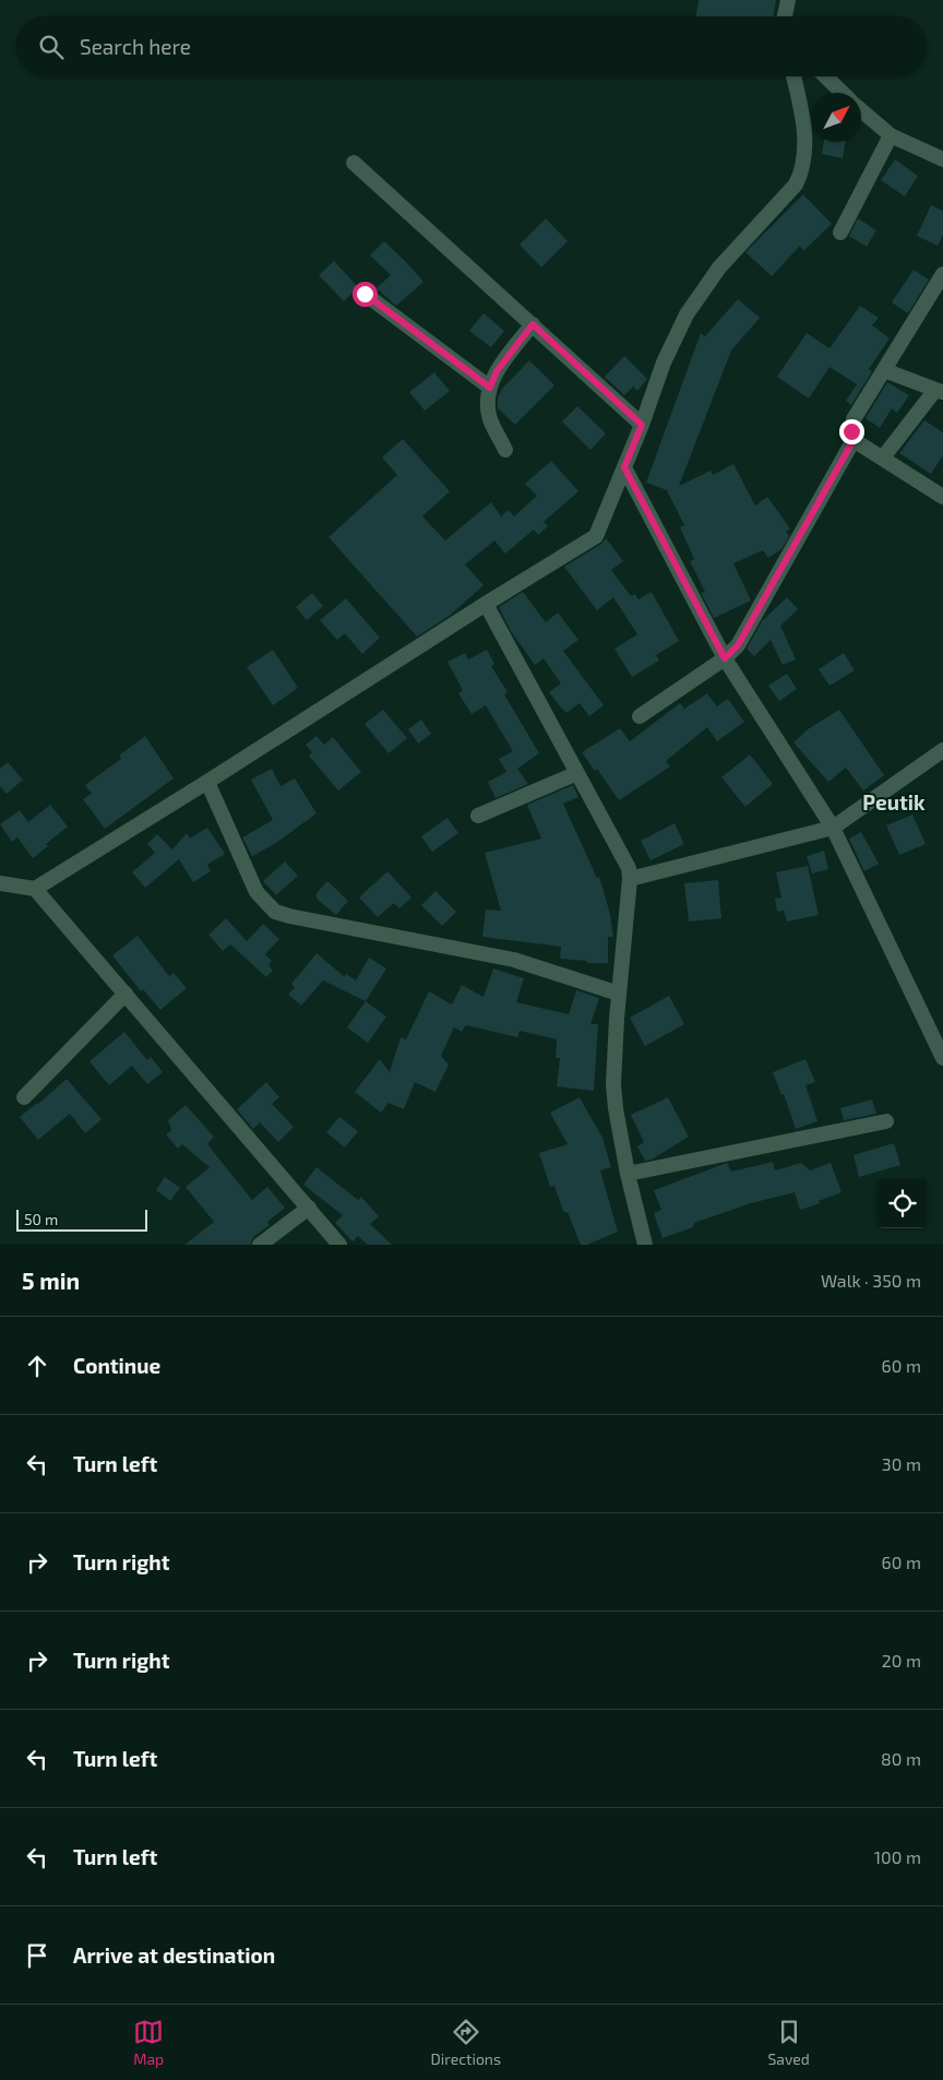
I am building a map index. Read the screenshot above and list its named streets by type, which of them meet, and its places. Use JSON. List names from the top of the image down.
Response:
{
  "districts": ["Peutik"],
  "scale_bar": "50 m",
  "north": "top right",
  "page": {
    "search": "Search here",
    "scale": "50 m",
    "heading": ["5 min", "Walk · 350 m"],
    "list": [
      ["Continue", "60 m"],
      ["Turn left", "30 m"],
      ["Turn right", "60 m"],
      ["Turn right", "20 m"],
      ["Turn left", "80 m"],
      ["Turn left", "100 m"],
      "Arrive at destination"
    ],
    "nav": ["Map", "Directions", "Saved"]
  }
}
